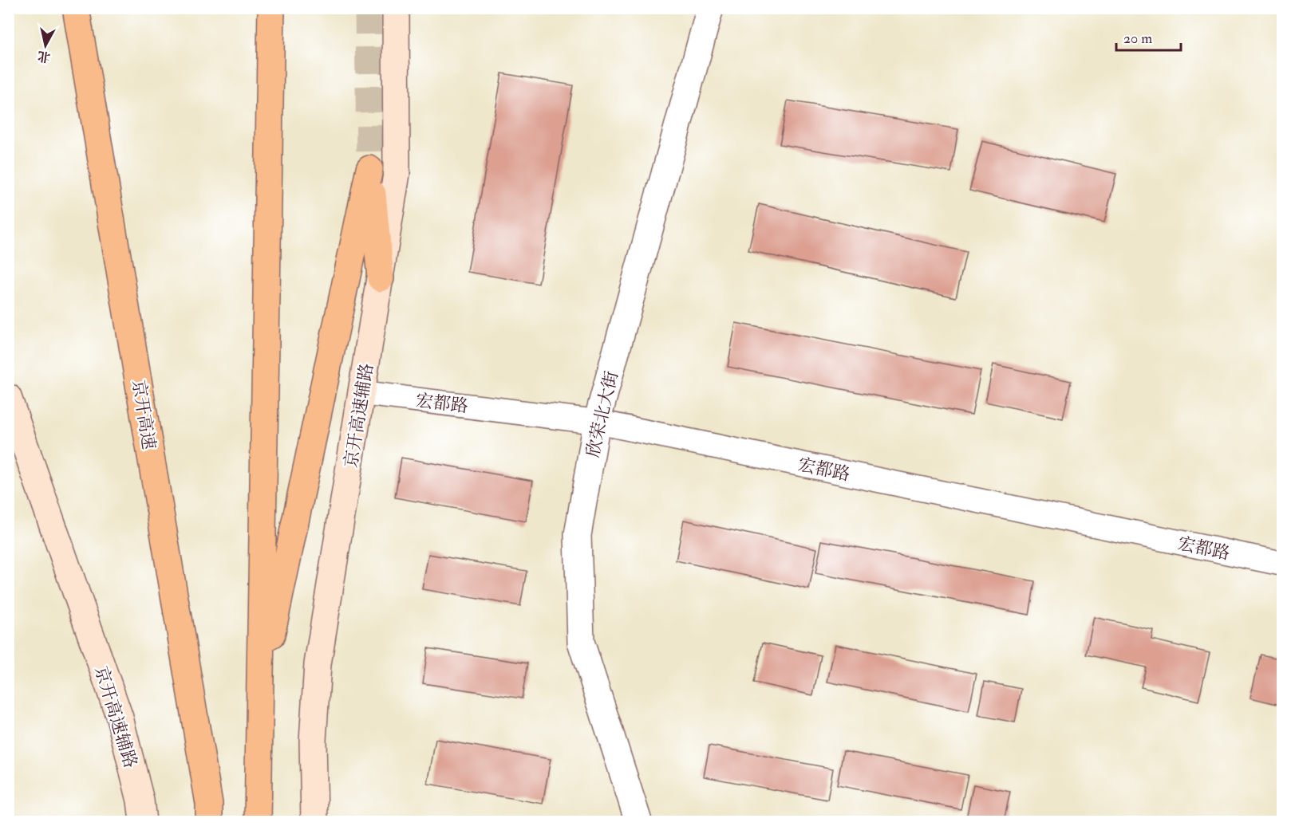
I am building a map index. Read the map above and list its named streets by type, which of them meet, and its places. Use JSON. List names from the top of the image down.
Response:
{
  "streets": {
    "highway": ["京开高速"],
    "main road": ["京开高速辅路"],
    "street": ["宏都路", "欣荣北大街"]
  },
  "crossings": [
    ["宏都路", "欣荣北大街"],
    ["宏都路", "京开高速辅路"]
  ],
  "scale_bar": "20 m",
  "north": "bottom"
}
